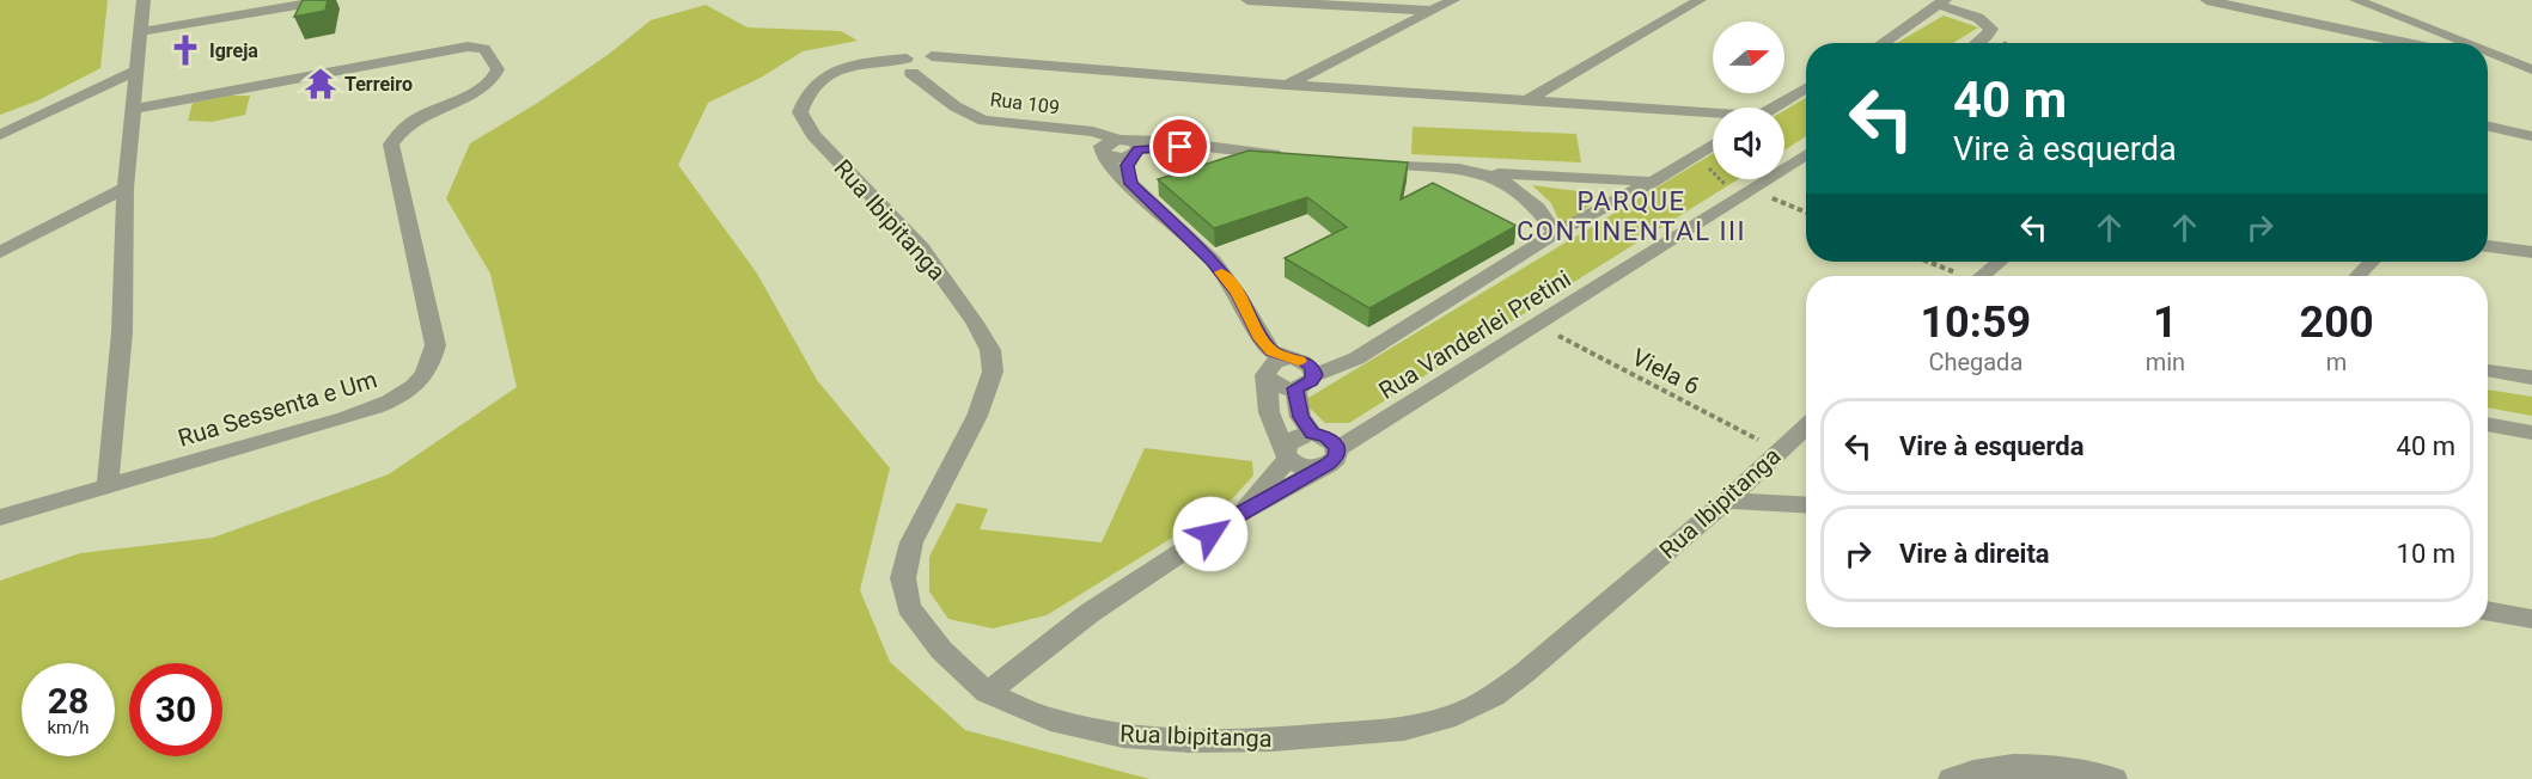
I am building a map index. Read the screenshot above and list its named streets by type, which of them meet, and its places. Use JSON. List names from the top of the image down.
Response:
{
  "streets": {
    "street": [
      "Rua 109",
      "Rua Ibipitanga",
      "Rua Vanderlei Pretini",
      "Rua Sessenta e Um"
    ],
    "path": ["Viela 6"]
  },
  "crossings": [
    ["Rua 109", "Rua Ibipitanga"],
    ["Rua Ibipitanga", "Viela 6"],
    ["Rua Vanderlei Pretini", "Viela 6"]
  ],
  "districts": ["PARQUE CONTINENTAL III"],
  "places": {
    "church": ["Igreja"],
    "temple": ["Terreiro"]
  },
  "north": "right",
  "page": {
    "turn": ["40 m", "Vire à esquerda"],
    "eta": [
      "10:59",
      "Chegada",
      "1",
      "min",
      "200",
      "m"
    ],
    "list": [
      {
        "name": "Vire à esquerda",
        "value": "40 m"
      },
      {
        "name": "Vire à direita",
        "value": "10 m"
      }
    ],
    "speed": "28 km/h",
    "limit": "30"
  }
}
